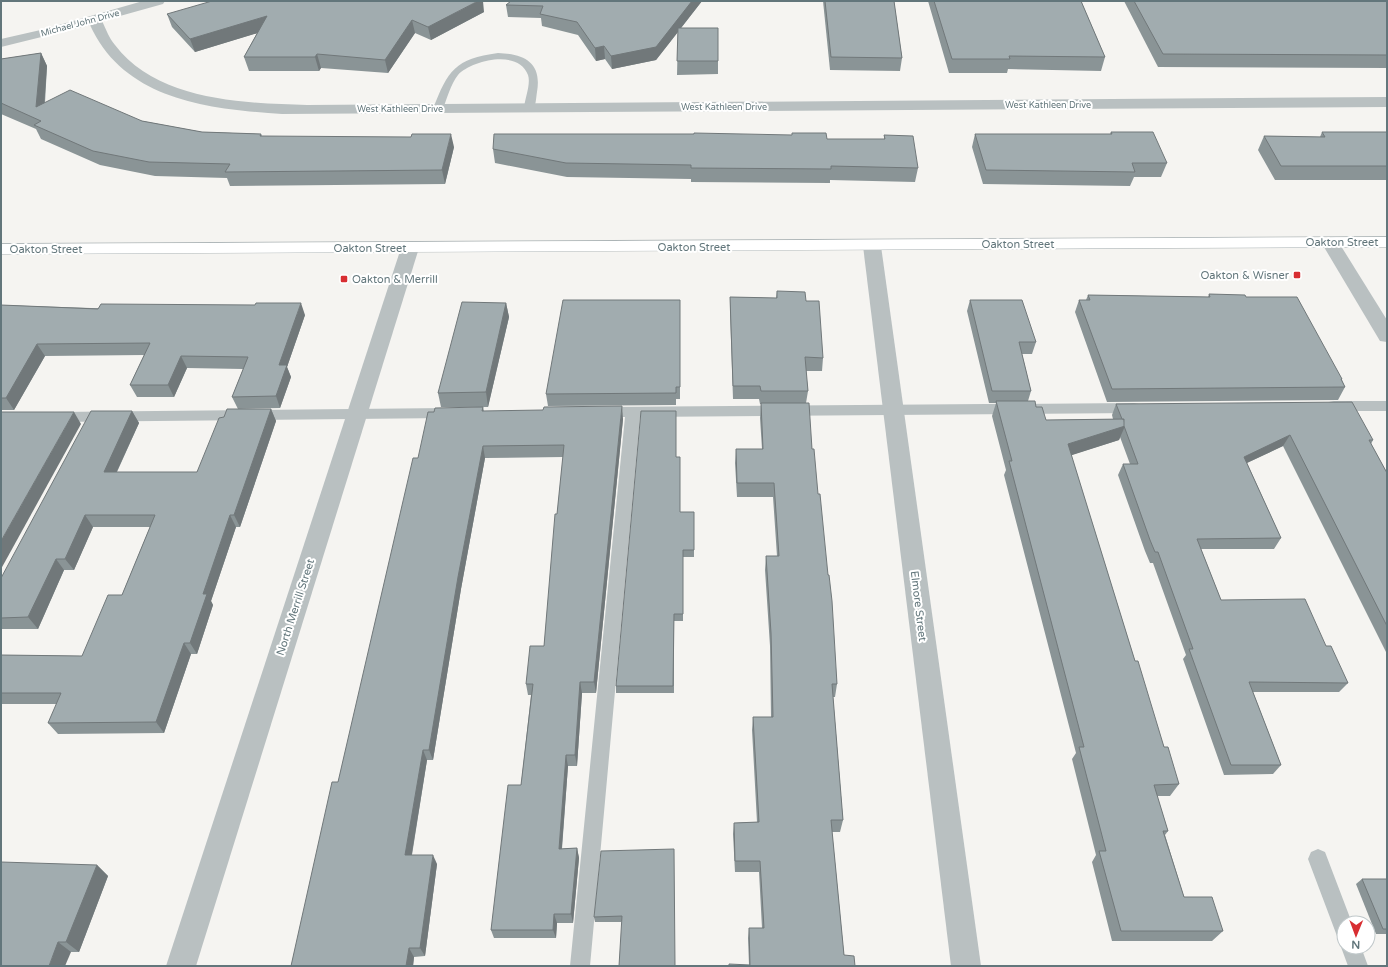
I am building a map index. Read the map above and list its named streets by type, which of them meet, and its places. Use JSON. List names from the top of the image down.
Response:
{
  "streets": {
    "main road": ["Oakton Street"],
    "street": [
      "Michael John Drive",
      "West Kathleen Drive",
      "Elmore Street",
      "North Merrill Street"
    ]
  },
  "crossings": [
    ["Michael John Drive", "West Kathleen Drive"],
    ["Oakton Street", "Elmore Street"],
    ["Oakton Street", "North Merrill Street"]
  ],
  "places": {
    "transit": ["Oakton & Wisner", "Oakton & Merrill"]
  },
  "north": "bottom"
}
